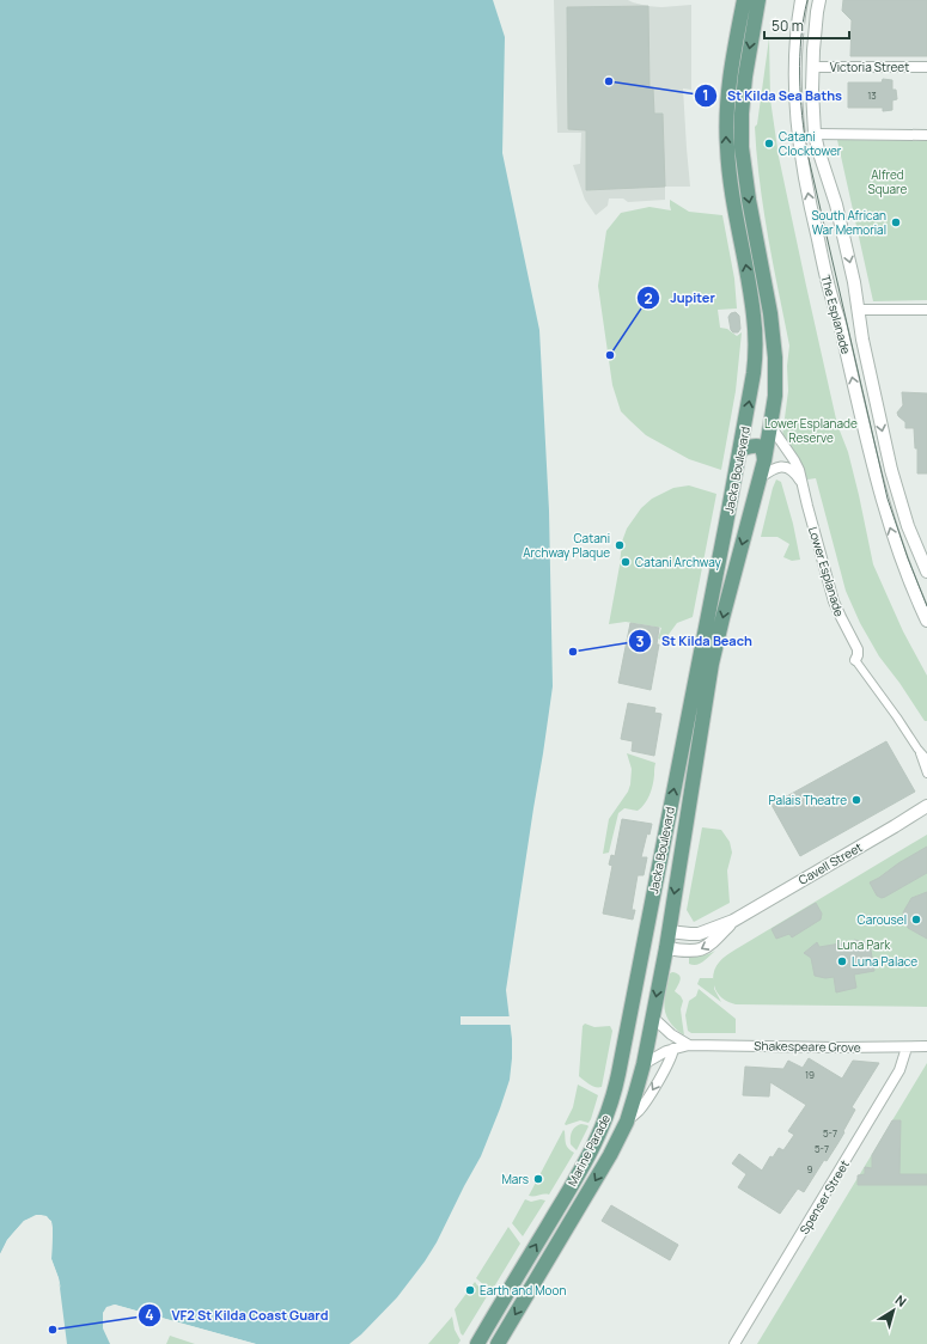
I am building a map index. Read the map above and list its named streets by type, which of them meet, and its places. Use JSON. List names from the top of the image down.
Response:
{
  "streets": {
    "main road": ["Jacka Boulevard", "Marine Parade"],
    "street": [
      "Victoria Street",
      "The Esplanade",
      "Lower Esplanade",
      "Cavell Street",
      "Shakespeare Grove",
      "Spenser Street"
    ]
  },
  "crossings": [
    ["Victoria Street", "The Esplanade"],
    ["Jacka Boulevard", "Lower Esplanade"],
    ["Jacka Boulevard", "Cavell Street"],
    ["Jacka Boulevard", "Marine Parade"],
    ["Cavell Street", "Marine Parade"],
    ["Shakespeare Grove", "Marine Parade"],
    ["Shakespeare Grove", "Spenser Street"]
  ],
  "parks": ["Alfred Square", "Lower Esplanade Reserve", "Luna Park"],
  "places": [
    "St Kilda Sea Baths",
    "Catani Clocktower",
    "South African War Memorial",
    "Jupiter",
    "Catani Archway Plaque",
    "Catani Archway",
    "St Kilda Beach",
    "Palais Theatre",
    "Carousel",
    "Luna Palace",
    "Mars",
    "Earth and Moon",
    "VF2 St Kilda Coast Guard"
  ],
  "house_numbers": [
    "13",
    "19",
    "5-7",
    "5-7",
    "9"
  ],
  "scale_bar": "50 m",
  "north": "top right"
}
